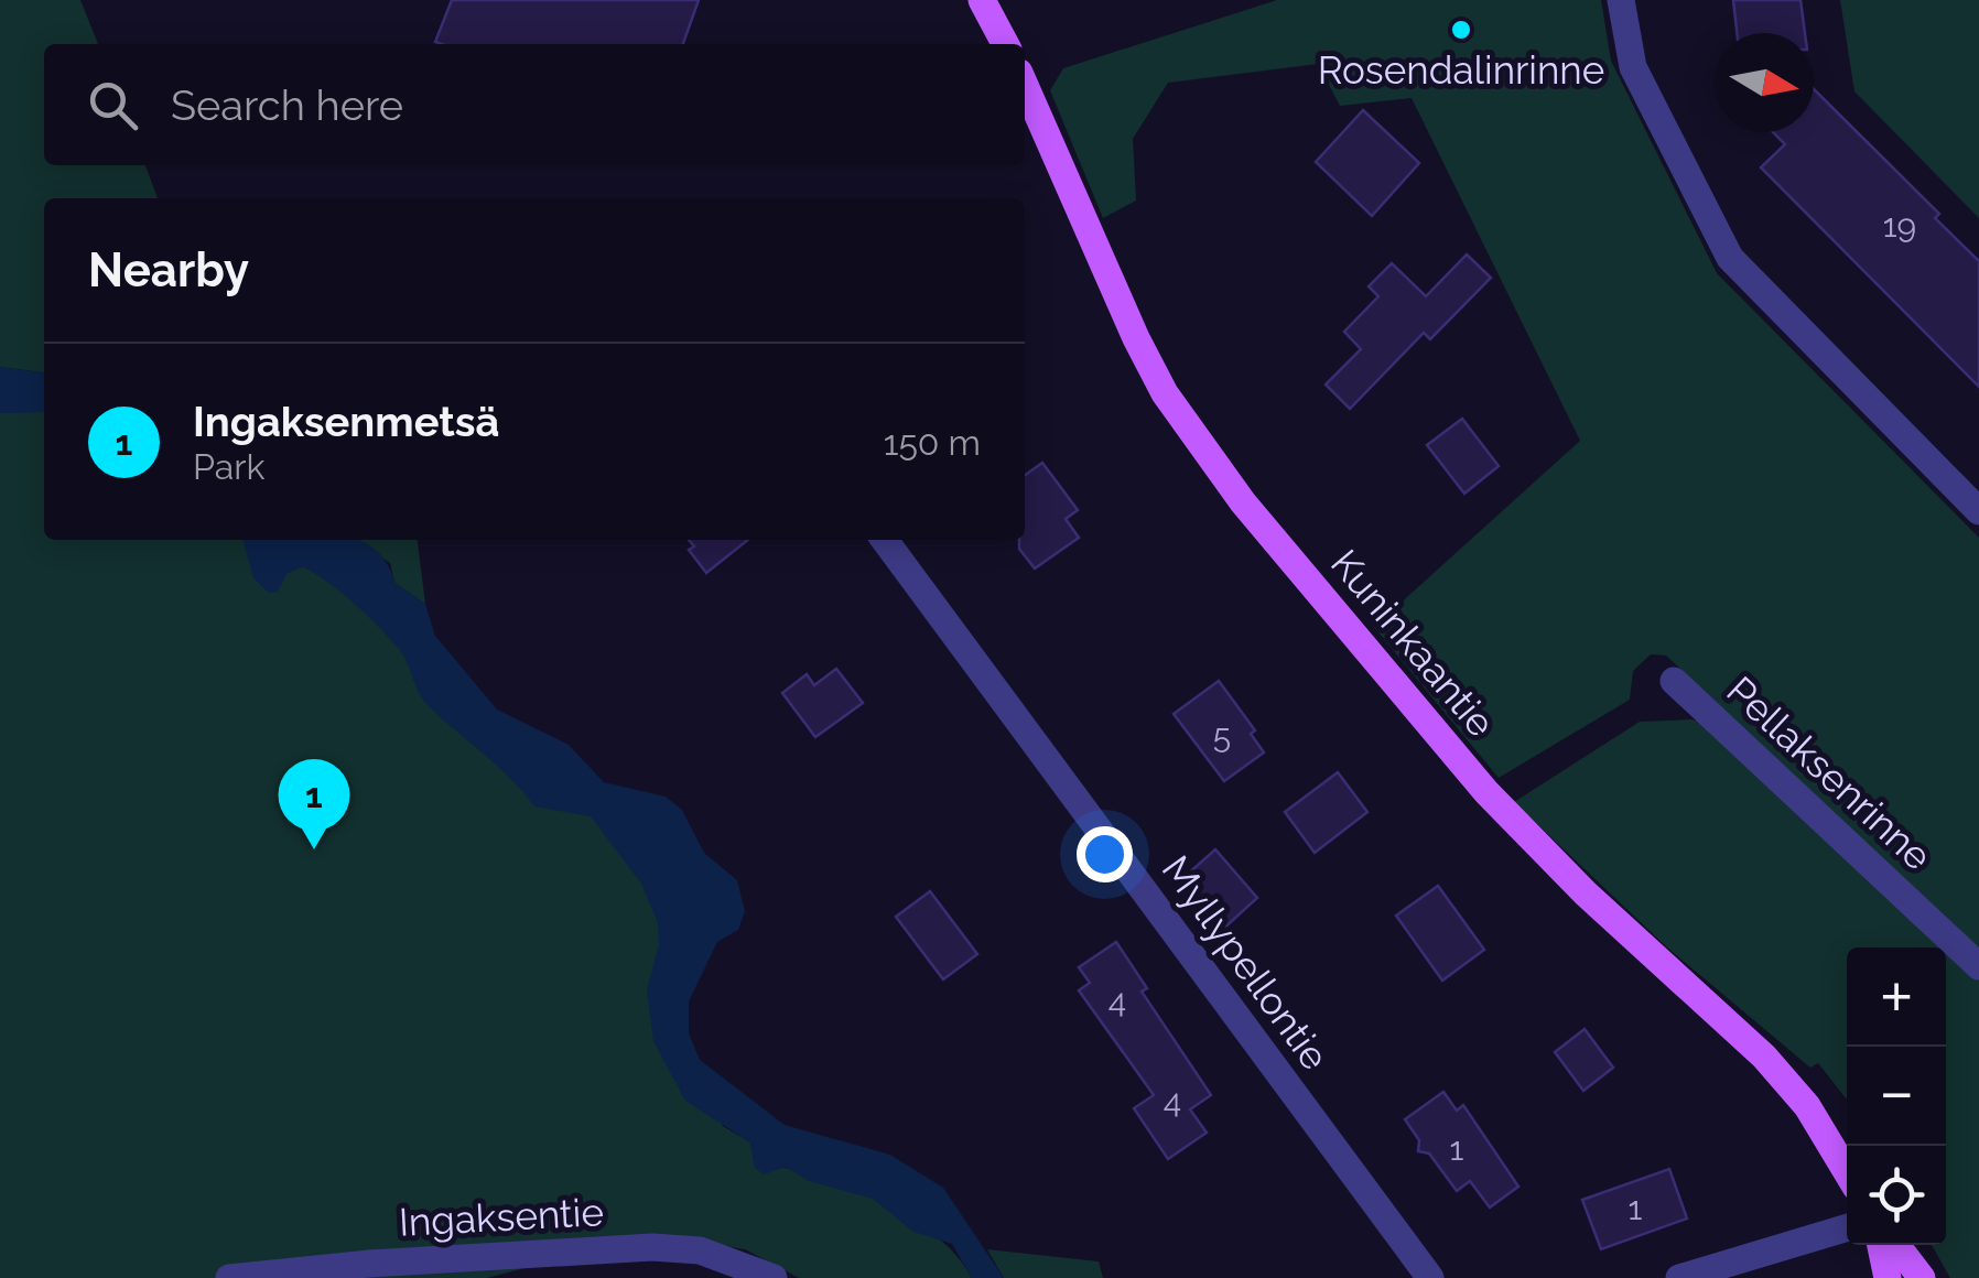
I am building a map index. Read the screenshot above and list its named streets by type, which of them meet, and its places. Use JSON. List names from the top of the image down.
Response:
{
  "streets": {
    "main road": ["Kuninkaantie"],
    "street": ["Pellaksenrinne", "Myllypellontie", "Ingaksentie"]
  },
  "places": ["Rosendalinrinne"],
  "house_numbers": [
    "19",
    "5",
    "4",
    "4",
    "1",
    "1"
  ],
  "north": "right",
  "page": {
    "search": "Search here",
    "heading": "Nearby",
    "list": [
      {
        "mark": "1",
        "name": "Ingaksenmetsä",
        "note": "Park",
        "value": "150 m"
      }
    ],
    "pins": "1",
    "map_buttons": ["+", "−"]
  }
}
